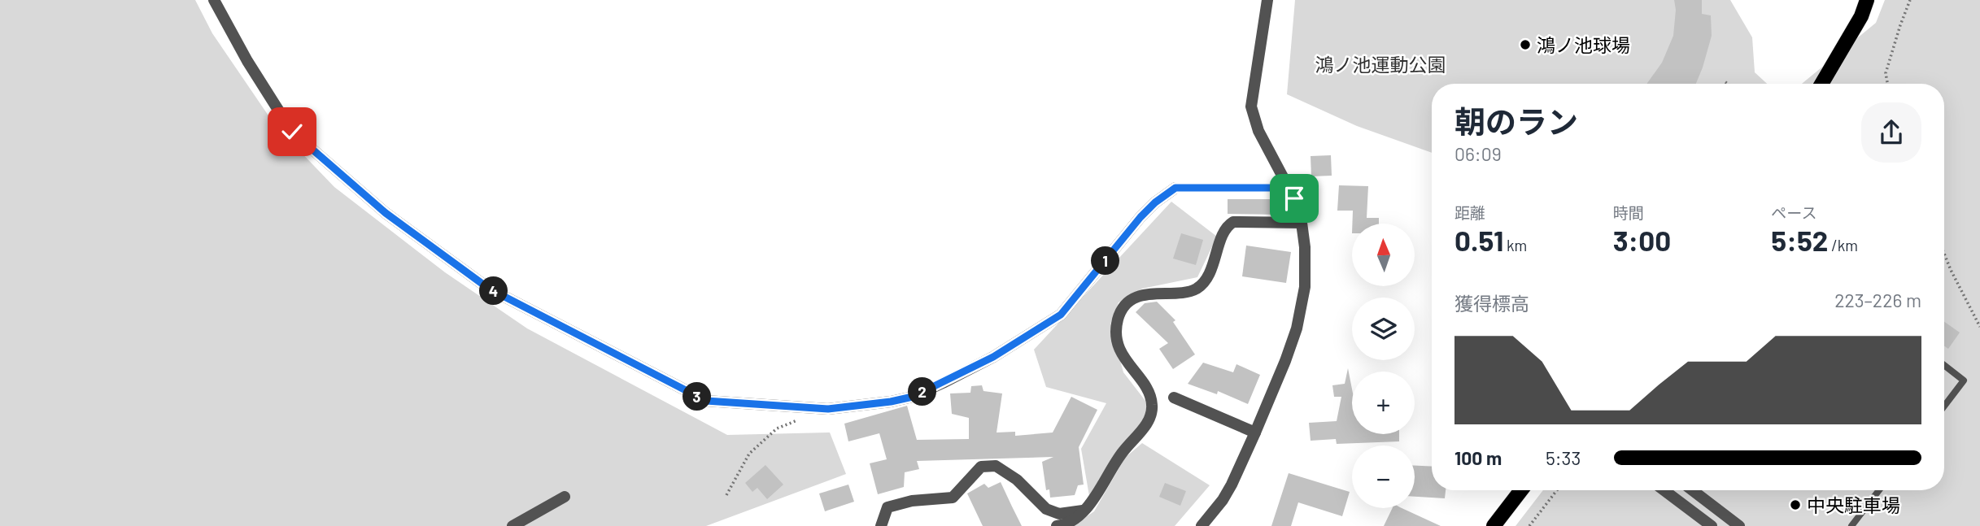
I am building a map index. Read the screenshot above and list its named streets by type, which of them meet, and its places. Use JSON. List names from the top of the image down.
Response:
{
  "parks": ["鴻ノ池運動公園"],
  "places": ["鴻ノ池球場", "中央駐車場"],
  "north": "top",
  "page": {
    "heading": ["朝のラン", "06:09"],
    "stats": [
      ["距離", "0.51 km"],
      ["時間", "3:00"],
      ["ペース", "5:52 /km"]
    ],
    "map_buttons": ["+", "−"],
    "pins": [
      "1",
      "4",
      "2",
      "3"
    ],
    "chart": ["獲得標高", "223–226 m"],
    "list": [
      {
        "name": "100 m",
        "note": "5:33"
      }
    ]
  }
}
